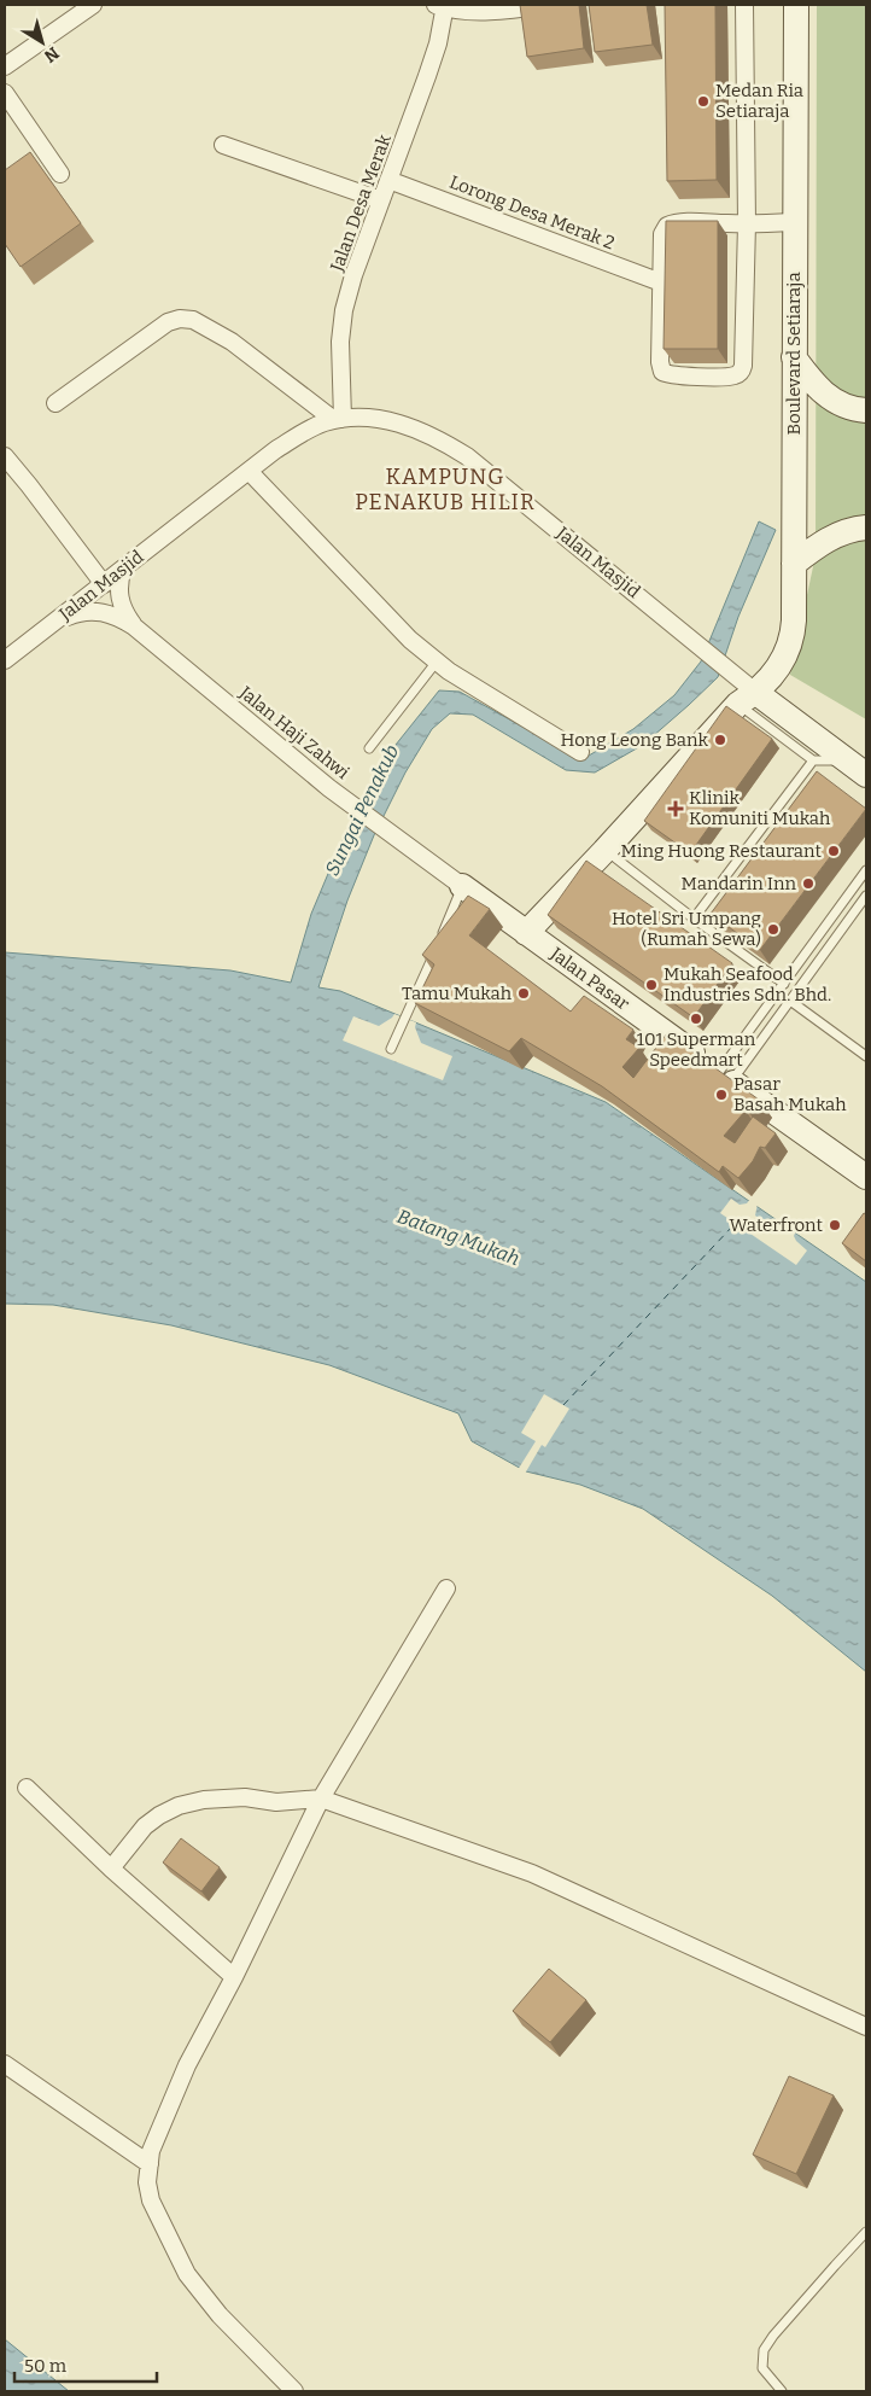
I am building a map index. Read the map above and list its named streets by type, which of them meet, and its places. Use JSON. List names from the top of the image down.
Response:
{
  "streets": {
    "street": [
      "Jalan Desa Merak",
      "Lorong Desa Merak 2",
      "Boulevard Setiaraja",
      "Jalan Masjid",
      "Jalan Haji Zahwi",
      "Jalan Pasar"
    ]
  },
  "crossings": [
    ["Jalan Desa Merak", "Lorong Desa Merak 2"],
    ["Jalan Desa Merak", "Jalan Masjid"],
    ["Boulevard Setiaraja", "Jalan Masjid"],
    ["Jalan Masjid", "Jalan Haji Zahwi"],
    ["Jalan Haji Zahwi", "Jalan Pasar"]
  ],
  "districts": ["KAMPUNG PENAKUB HILIR"],
  "water": ["Sungai Penakub", "Batang Mukah"],
  "places": {
    "other": [
      "Medan Ria Setiaraja",
      "Hong Leong Bank",
      "Ming Huong Restaurant",
      "Mandarin Inn",
      "Hotel Sri Umpang (Rumah Sewa)",
      "Mukah Seafood Industries Sdn. Bhd.",
      "Tamu Mukah",
      "101 Superman Speedmart",
      "Pasar Basah Mukah",
      "Waterfront"
    ],
    "health": ["Klinik Komuniti Mukah"]
  },
  "scale_bar": "50 m",
  "north": "bottom right"
}
